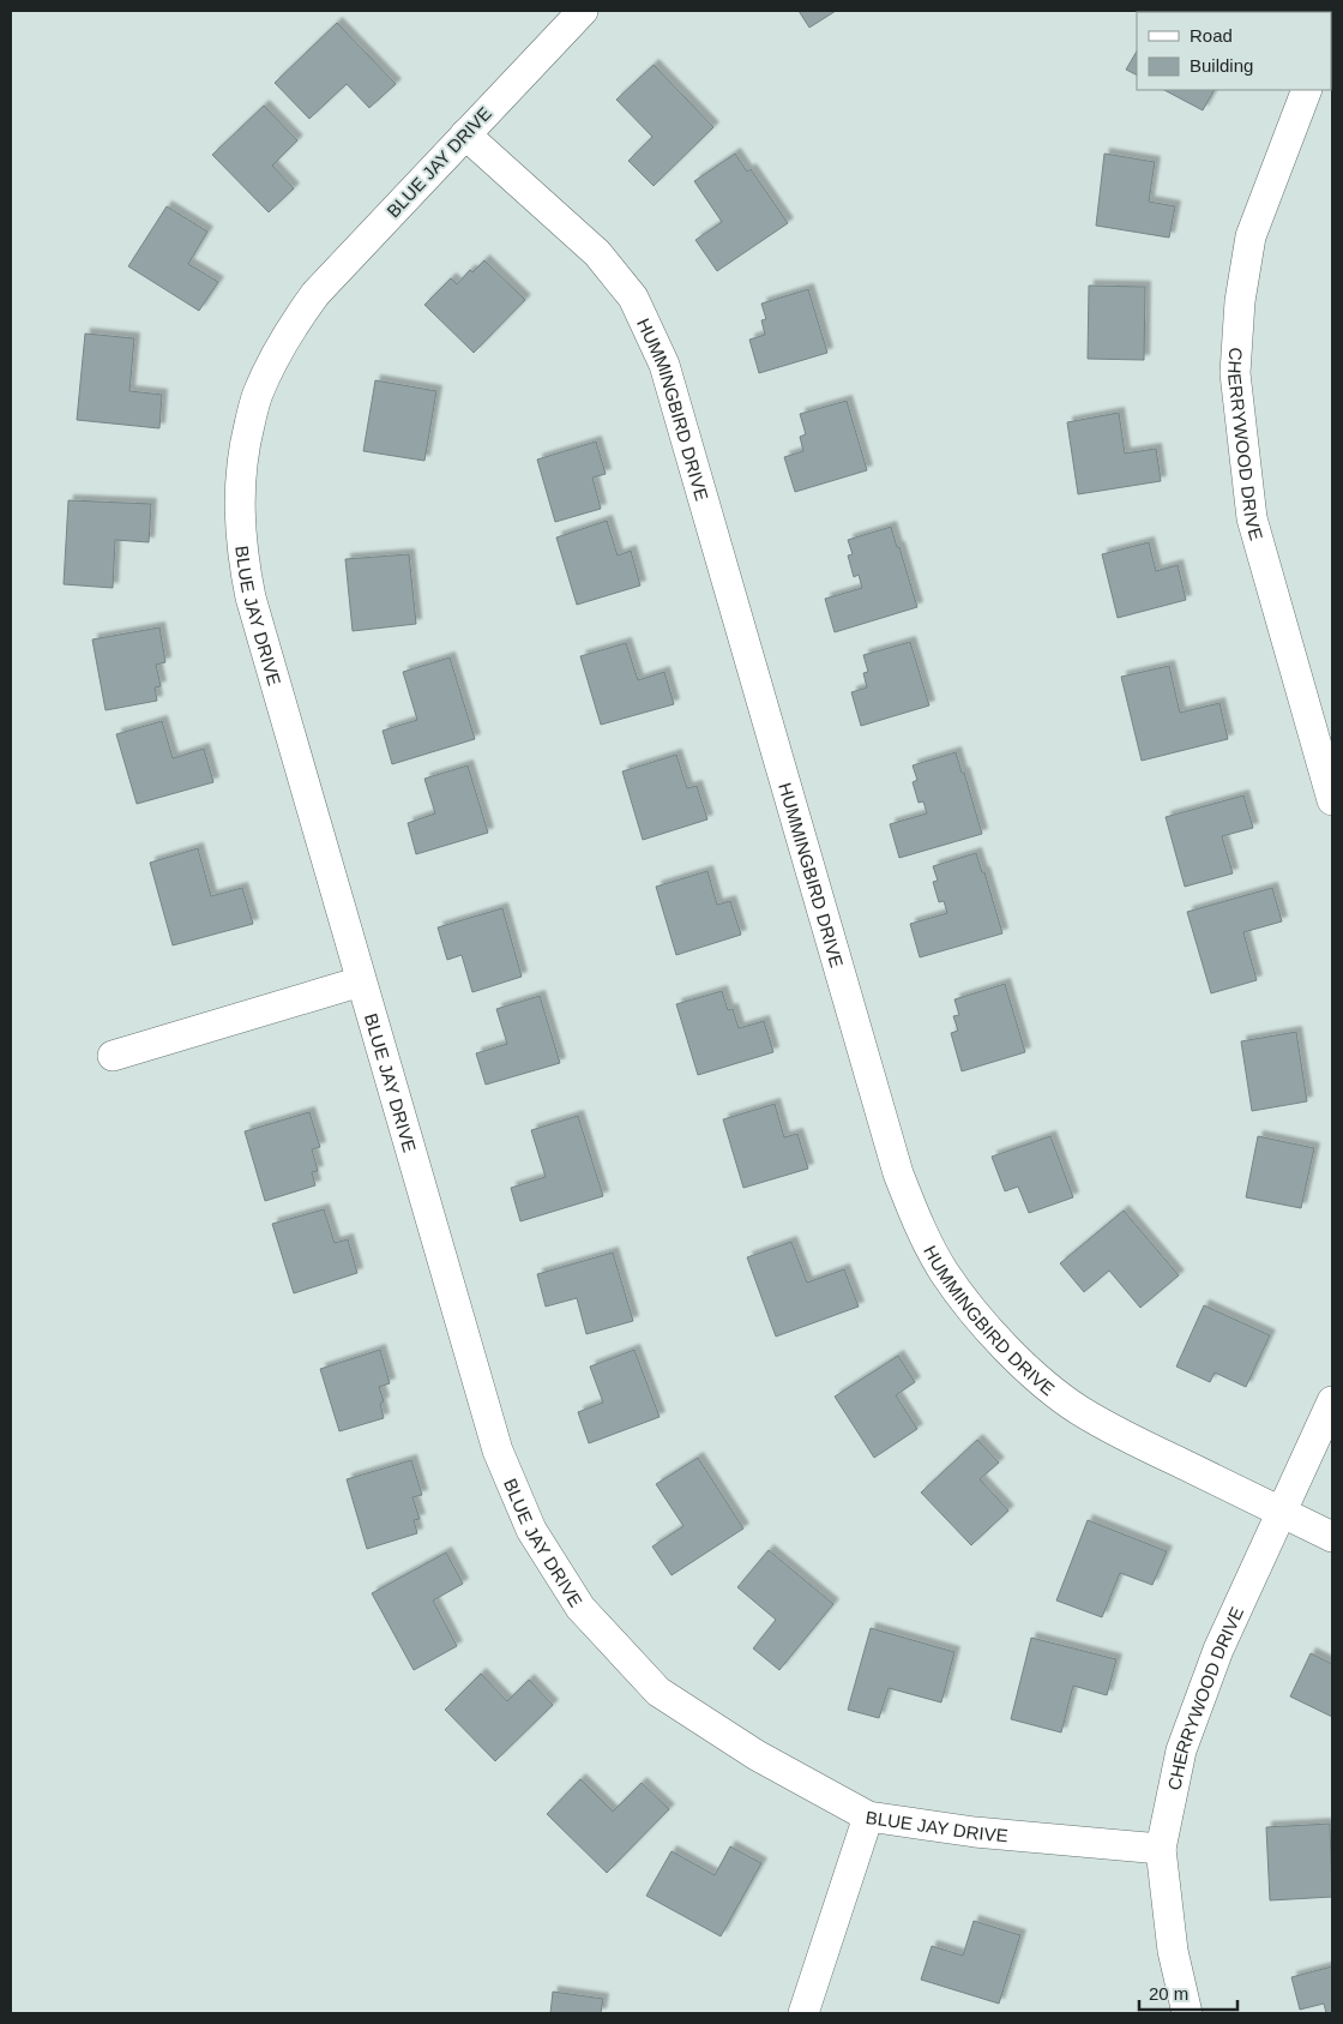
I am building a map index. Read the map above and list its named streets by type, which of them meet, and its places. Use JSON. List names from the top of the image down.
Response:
{
  "streets": {
    "street": ["BLUE JAY DRIVE", "HUMMINGBIRD DRIVE", "CHERRYWOOD DRIVE"]
  },
  "crossings": [
    ["BLUE JAY DRIVE", "HUMMINGBIRD DRIVE"],
    ["BLUE JAY DRIVE", "CHERRYWOOD DRIVE"],
    ["HUMMINGBIRD DRIVE", "CHERRYWOOD DRIVE"]
  ],
  "legend": ["Road", "Building"],
  "scale_bar": "20 m"
}
